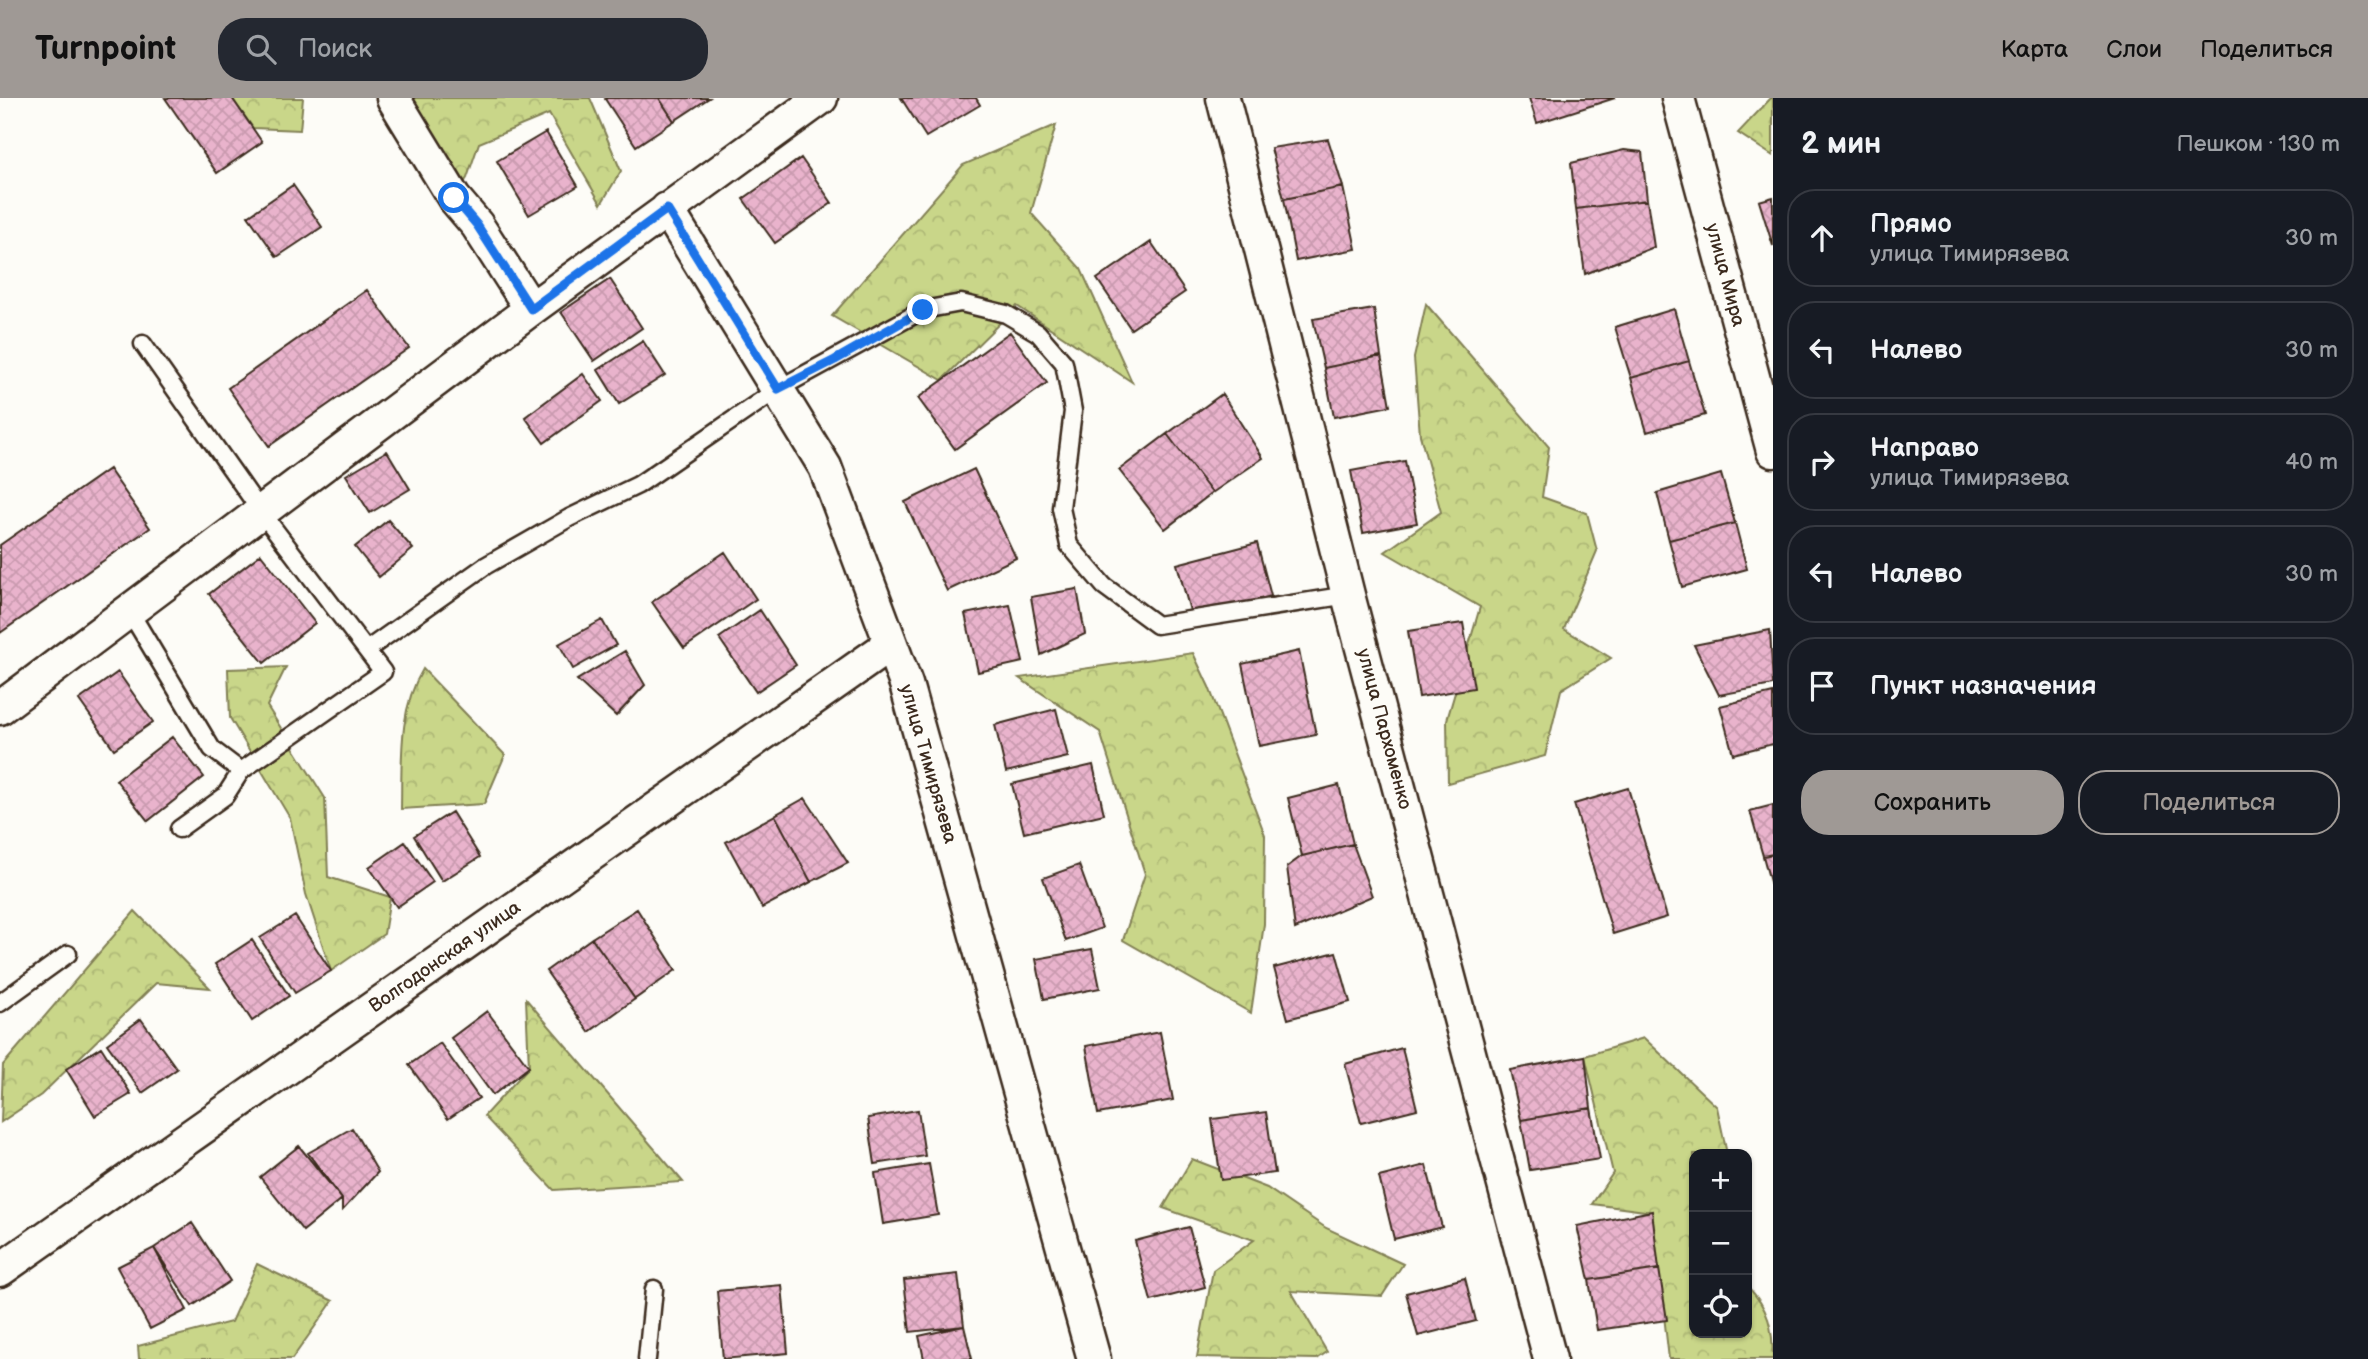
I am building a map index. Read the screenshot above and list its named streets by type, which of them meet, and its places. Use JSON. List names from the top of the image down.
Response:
{
  "streets": {
    "street": [
      "улица Мира",
      "улица Пархоменко",
      "улица Тимирязева",
      "Волгодонская улица"
    ]
  },
  "crossings": [
    ["улица Тимирязева", "Волгодонская улица"]
  ],
  "page": {
    "header": "Turnpoint",
    "search": "Поиск",
    "nav": ["Карта", "Слои", "Поделиться"],
    "heading": ["2 мин", "Пешком · 130 m"],
    "list": [
      ["Прямо", "улица Тимирязева", "30 m"],
      ["Налево", "30 m"],
      ["Направо", "улица Тимирязева", "40 m"],
      ["Налево", "30 m"],
      "Пункт назначения"
    ],
    "buttons": ["Сохранить", "Поделиться"],
    "map_buttons": ["+", "−"]
  }
}
